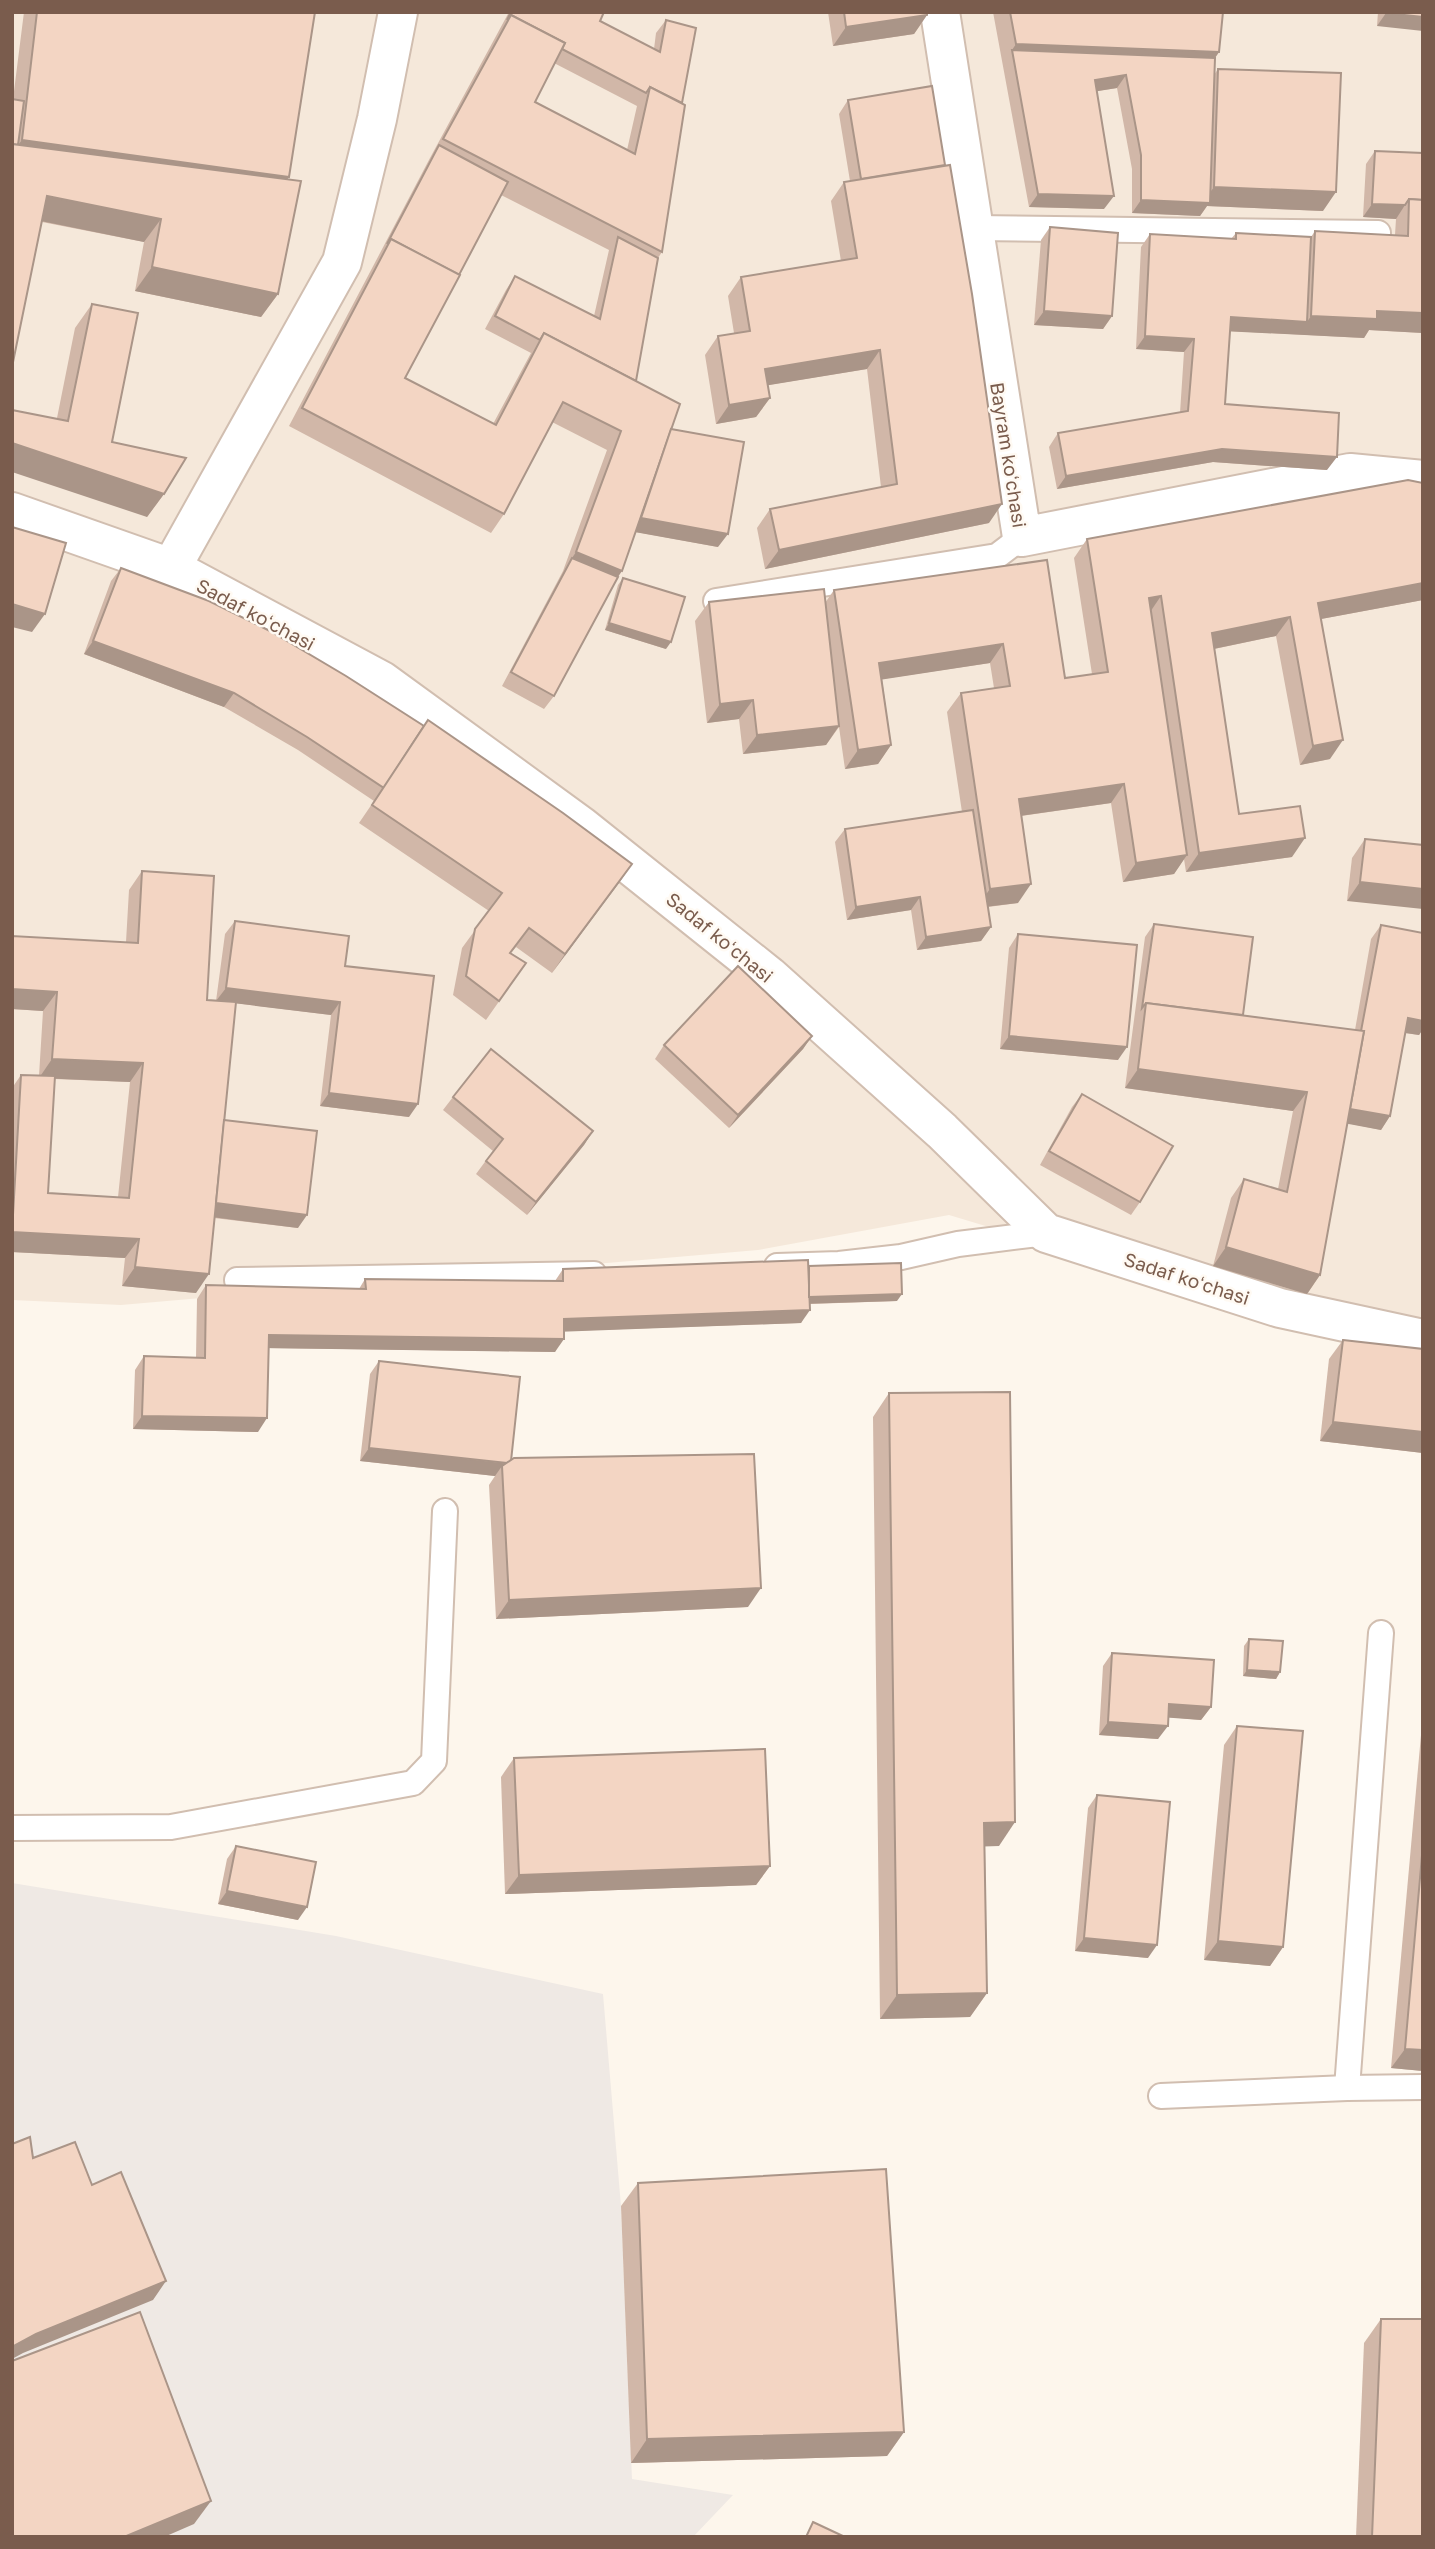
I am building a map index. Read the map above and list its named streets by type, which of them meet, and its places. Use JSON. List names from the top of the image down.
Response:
{
  "streets": {
    "street": ["Bayram koʻchasi", "Sadaf koʻchasi"]
  }
}
